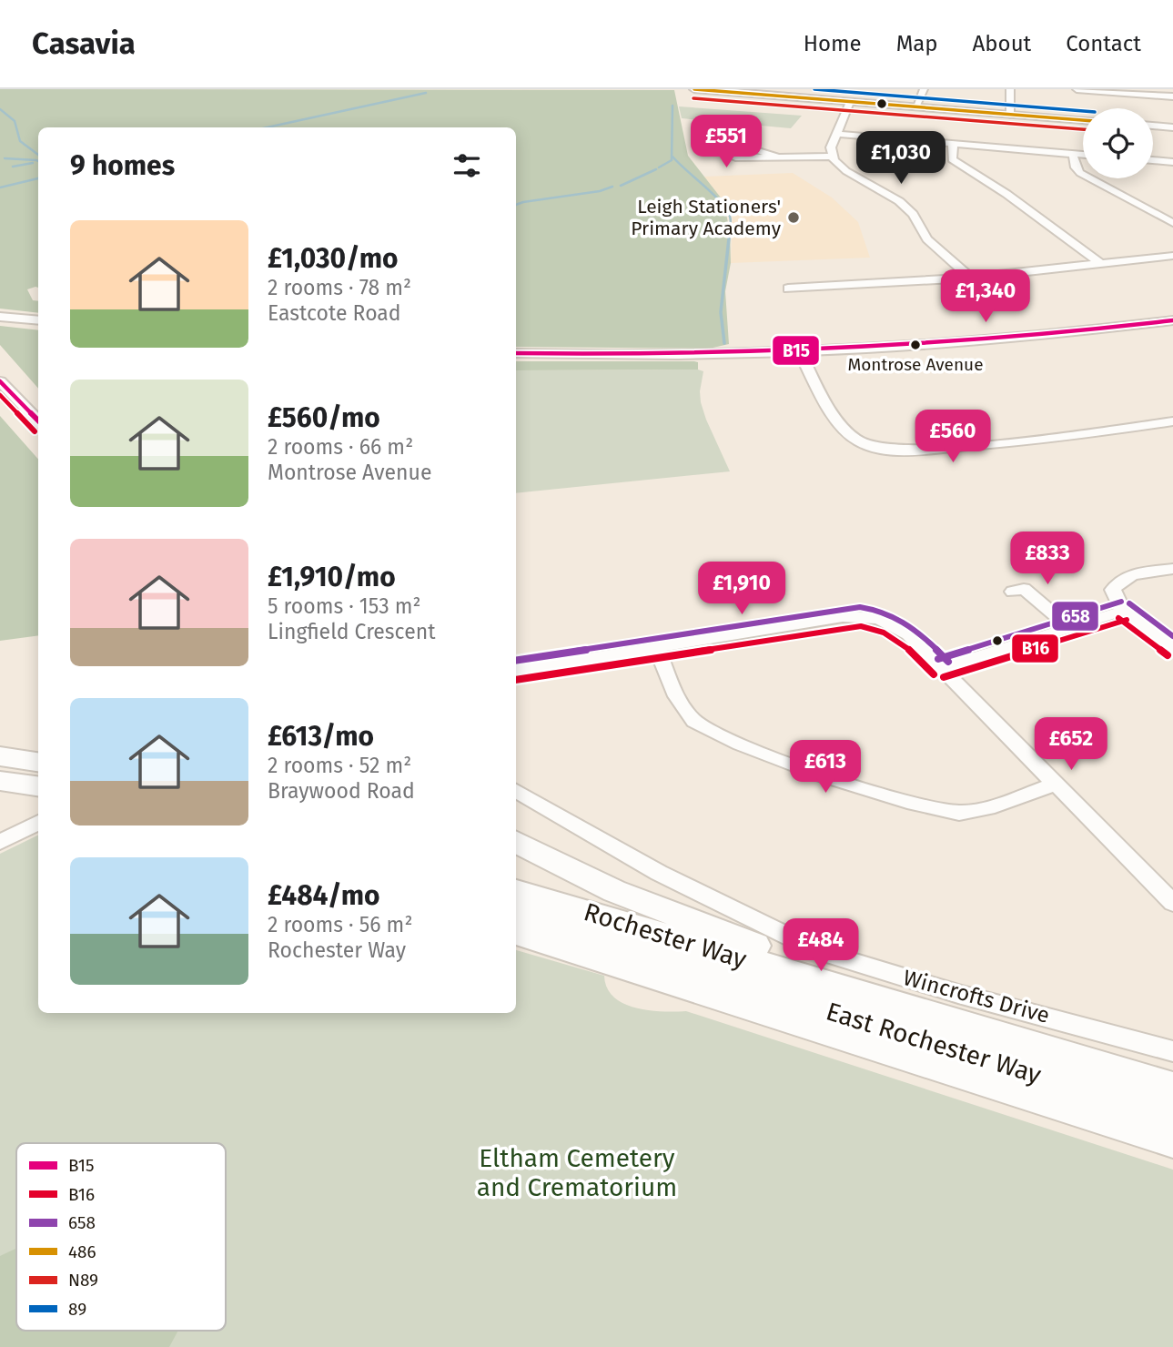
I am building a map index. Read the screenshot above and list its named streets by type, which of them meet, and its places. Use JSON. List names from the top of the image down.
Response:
{
  "streets": {
    "highway": ["Rochester Way", "East Rochester Way"],
    "street": ["Wincrofts Drive"]
  },
  "crossings": [
    ["Rochester Way", "East Rochester Way"]
  ],
  "parks": ["Eltham Cemetery and Crematorium"],
  "places": ["Leigh Stationers' Primary Academy", "Montrose Avenue"],
  "lines": [
    "transit line 486",
    "transit line 89",
    "transit line N89",
    "transit line B15",
    "transit line B16",
    "transit line 658"
  ],
  "legend": [
    "B15",
    "B16",
    "658",
    "486",
    "N89",
    "89"
  ],
  "page": {
    "header": "Casavia",
    "nav": [
      "Home",
      "Map",
      "About",
      "Contact"
    ],
    "price": [
      "£551",
      "£1,030",
      "£1,340",
      "£560",
      "£833",
      "£1,910",
      "£652",
      "£613",
      "£484"
    ],
    "heading": "9 homes",
    "list": [
      {
        "name": "£1,030/mo",
        "note": "2 rooms · 78 m² · Eastcote Road"
      },
      {
        "name": "£560/mo",
        "note": "2 rooms · 66 m² · Montrose Avenue"
      },
      {
        "name": "£1,910/mo",
        "note": "5 rooms · 153 m² · Lingfield Crescent"
      },
      {
        "name": "£613/mo",
        "note": "2 rooms · 52 m² · Braywood Road"
      },
      {
        "name": "£484/mo",
        "note": "2 rooms · 56 m² · Rochester Way"
      }
    ]
  }
}
